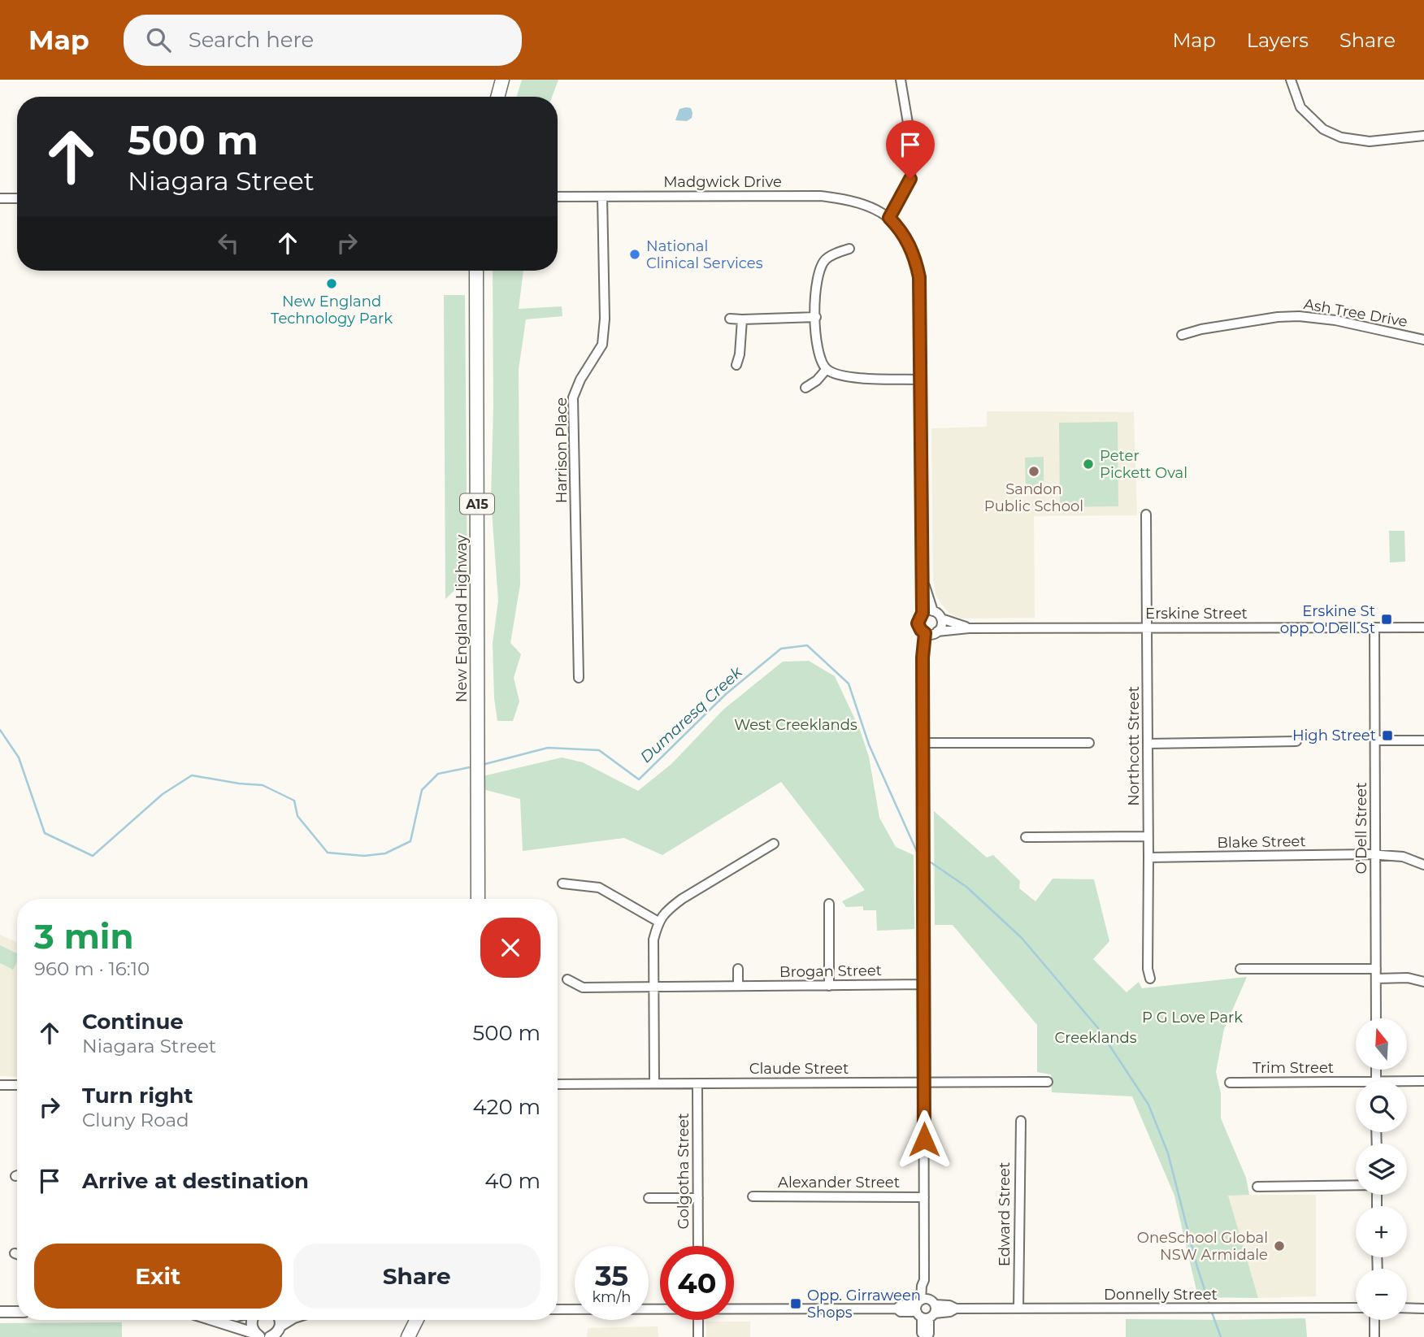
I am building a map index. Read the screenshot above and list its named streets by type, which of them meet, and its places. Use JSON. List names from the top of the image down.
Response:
{
  "streets": {
    "highway": ["A15", "New England Highway"],
    "street": [
      "Madgwick Drive",
      "Ash Tree Drive",
      "Harrison Place",
      "Erskine Street",
      "Northcott Street",
      "O'Dell Street",
      "Blake Street",
      "Brogan Street",
      "Trim Street",
      "Claude Street",
      "Golgotha Street",
      "Alexander Street",
      "Edward Street",
      "Donnelly Street"
    ]
  },
  "crossings": [
    ["Madgwick Drive", "Harrison Place"],
    ["Erskine Street", "Northcott Street"],
    ["Erskine Street", "O'Dell Street"],
    ["Northcott Street", "Blake Street"],
    ["O'Dell Street", "Blake Street"],
    ["Claude Street", "Golgotha Street"],
    ["Edward Street", "Donnelly Street"]
  ],
  "water": ["Dumaresq Creek"],
  "parks": ["West Creeklands", "P G Love Park", "Creeklands"],
  "places": {
    "other": [
      "National Clinical Services",
      "New England Technology Park",
      "Peter Pickett Oval",
      "Sandon Public School",
      "OneSchool Global NSW Armidale"
    ],
    "transit": ["Erskine St opp O'Dell St", "High Street", "Opp. Girraween Shops"]
  },
  "north": "top",
  "page": {
    "header": "Map",
    "search": "Search here",
    "nav": ["Map", "Layers", "Share"],
    "turn": ["500 m", "Niagara Street"],
    "heading": ["3 min", "960 m · 16:10"],
    "list": [
      {
        "name": "Continue",
        "note": "Niagara Street",
        "value": "500 m"
      },
      {
        "name": "Turn right",
        "note": "Cluny Road",
        "value": "420 m"
      },
      {
        "name": "Arrive at destination",
        "value": "40 m"
      }
    ],
    "map_buttons": ["+", "−"],
    "buttons": ["Exit", "Share"],
    "speed": "35 km/h",
    "limit": "40"
  }
}
